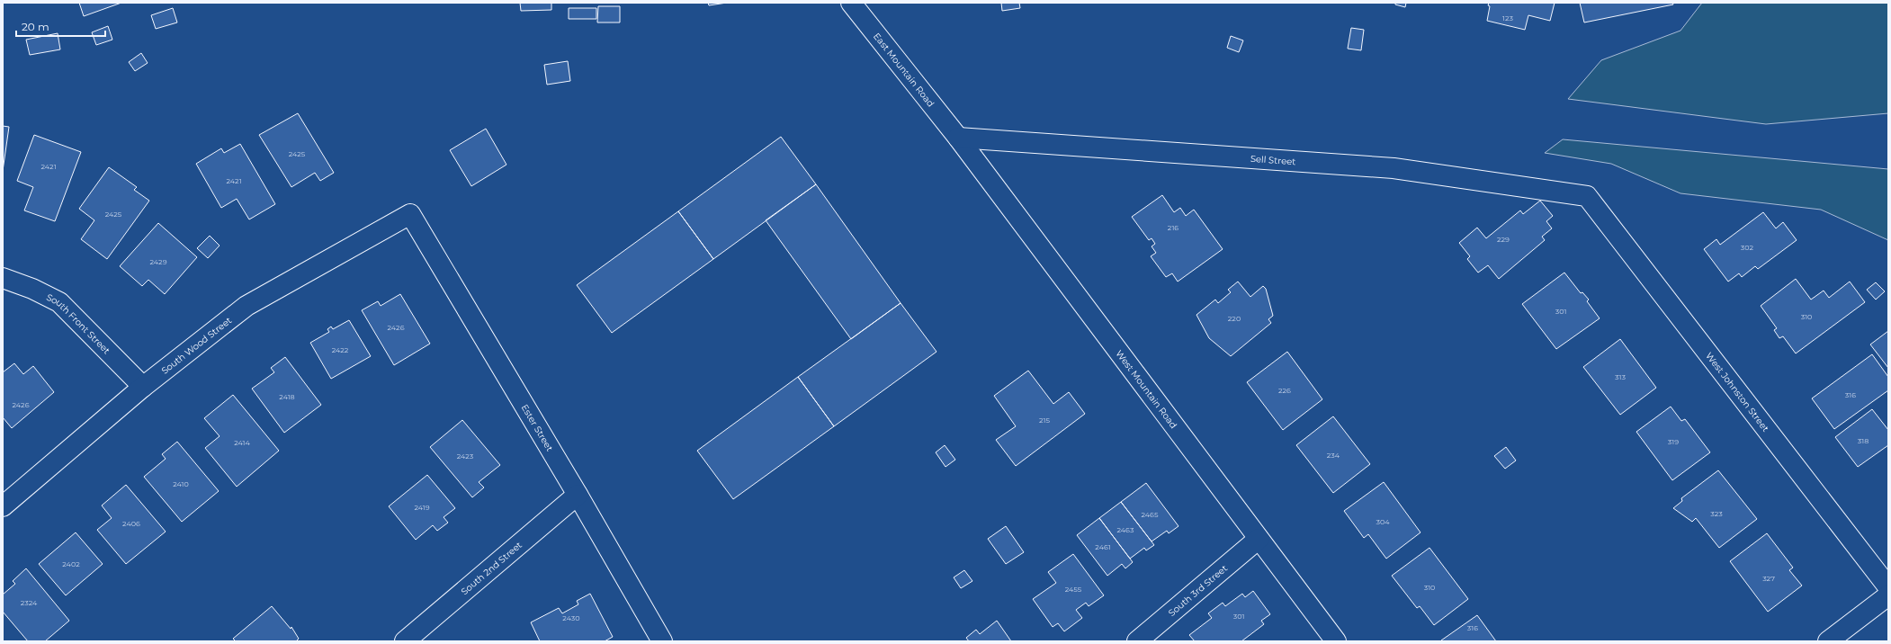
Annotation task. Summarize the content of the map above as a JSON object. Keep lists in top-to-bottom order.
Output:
{
  "streets": {
    "street": [
      "East Mountain Road",
      "Sell Street",
      "South Front Street",
      "South Wood Street",
      "West Mountain Road",
      "West Johnston Street",
      "Ester Street",
      "South 2nd Street",
      "South 3rd Street"
    ]
  },
  "crossings": [
    ["East Mountain Road", "Sell Street"],
    ["East Mountain Road", "West Mountain Road"],
    ["Sell Street", "West Mountain Road"],
    ["Sell Street", "West Johnston Street"],
    ["South Front Street", "South Wood Street"],
    ["South Wood Street", "Ester Street"],
    ["West Mountain Road", "South 3rd Street"],
    ["Ester Street", "South 2nd Street"]
  ],
  "house_numbers": [
    "123",
    "2425",
    "2421",
    "2421",
    "2425",
    "216",
    "229",
    "302",
    "2429",
    "301",
    "310",
    "220",
    "2426",
    "2422",
    "313",
    "226",
    "316",
    "2418",
    "2426",
    "215",
    "318",
    "319",
    "2414",
    "234",
    "2423",
    "2410",
    "2419",
    "323",
    "2465",
    "304",
    "2406",
    "2463",
    "2461",
    "2402",
    "327",
    "310",
    "2455",
    "2324",
    "301",
    "2430",
    "316"
  ],
  "scale_bar": "20 m"
}
